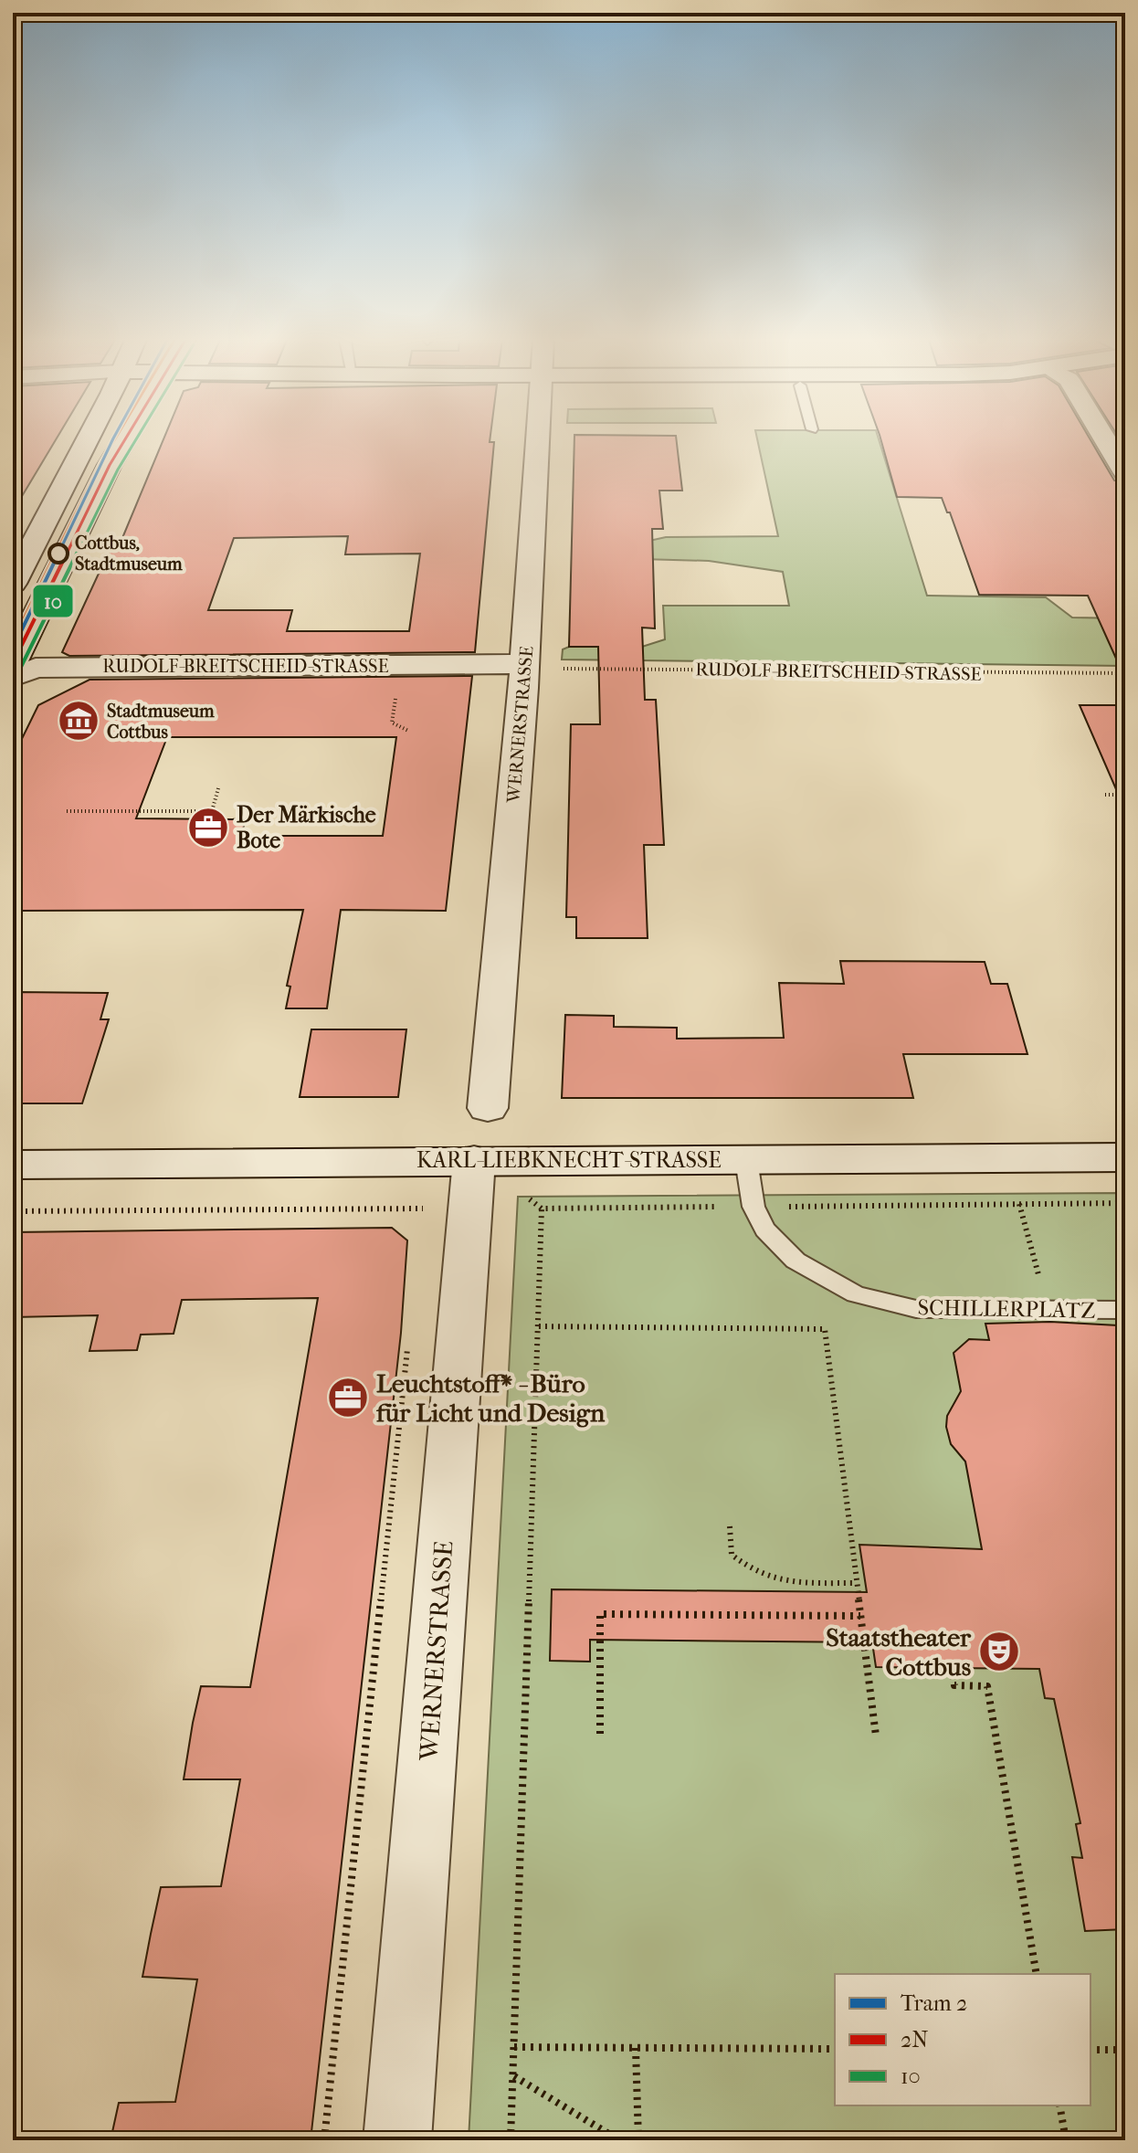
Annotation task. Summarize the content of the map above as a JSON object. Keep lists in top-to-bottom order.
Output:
{
  "streets": {
    "street": ["RUDOLF-BREITSCHEID-STRASSE", "WERNERSTRASSE", "KARL-LIEBKNECHT-STRASSE"],
    "lane": ["SCHILLERPLATZ"]
  },
  "crossings": [
    ["RUDOLF-BREITSCHEID-STRASSE", "WERNERSTRASSE"],
    ["WERNERSTRASSE", "KARL-LIEBKNECHT-STRASSE"],
    ["KARL-LIEBKNECHT-STRASSE", "SCHILLERPLATZ"]
  ],
  "places": {
    "other": ["Cottbus, Stadtmuseum"],
    "museum": ["Stadtmuseum Cottbus"],
    "office": ["Der Märkische Bote", "Leuchtstoff* - Büro für Licht und Design"],
    "theatre": ["Staatstheater Cottbus"]
  },
  "lines": ["tram line 2", "transit line 2N", "transit line 10"],
  "legend": ["Tram 2", "2N", "10"]
}
